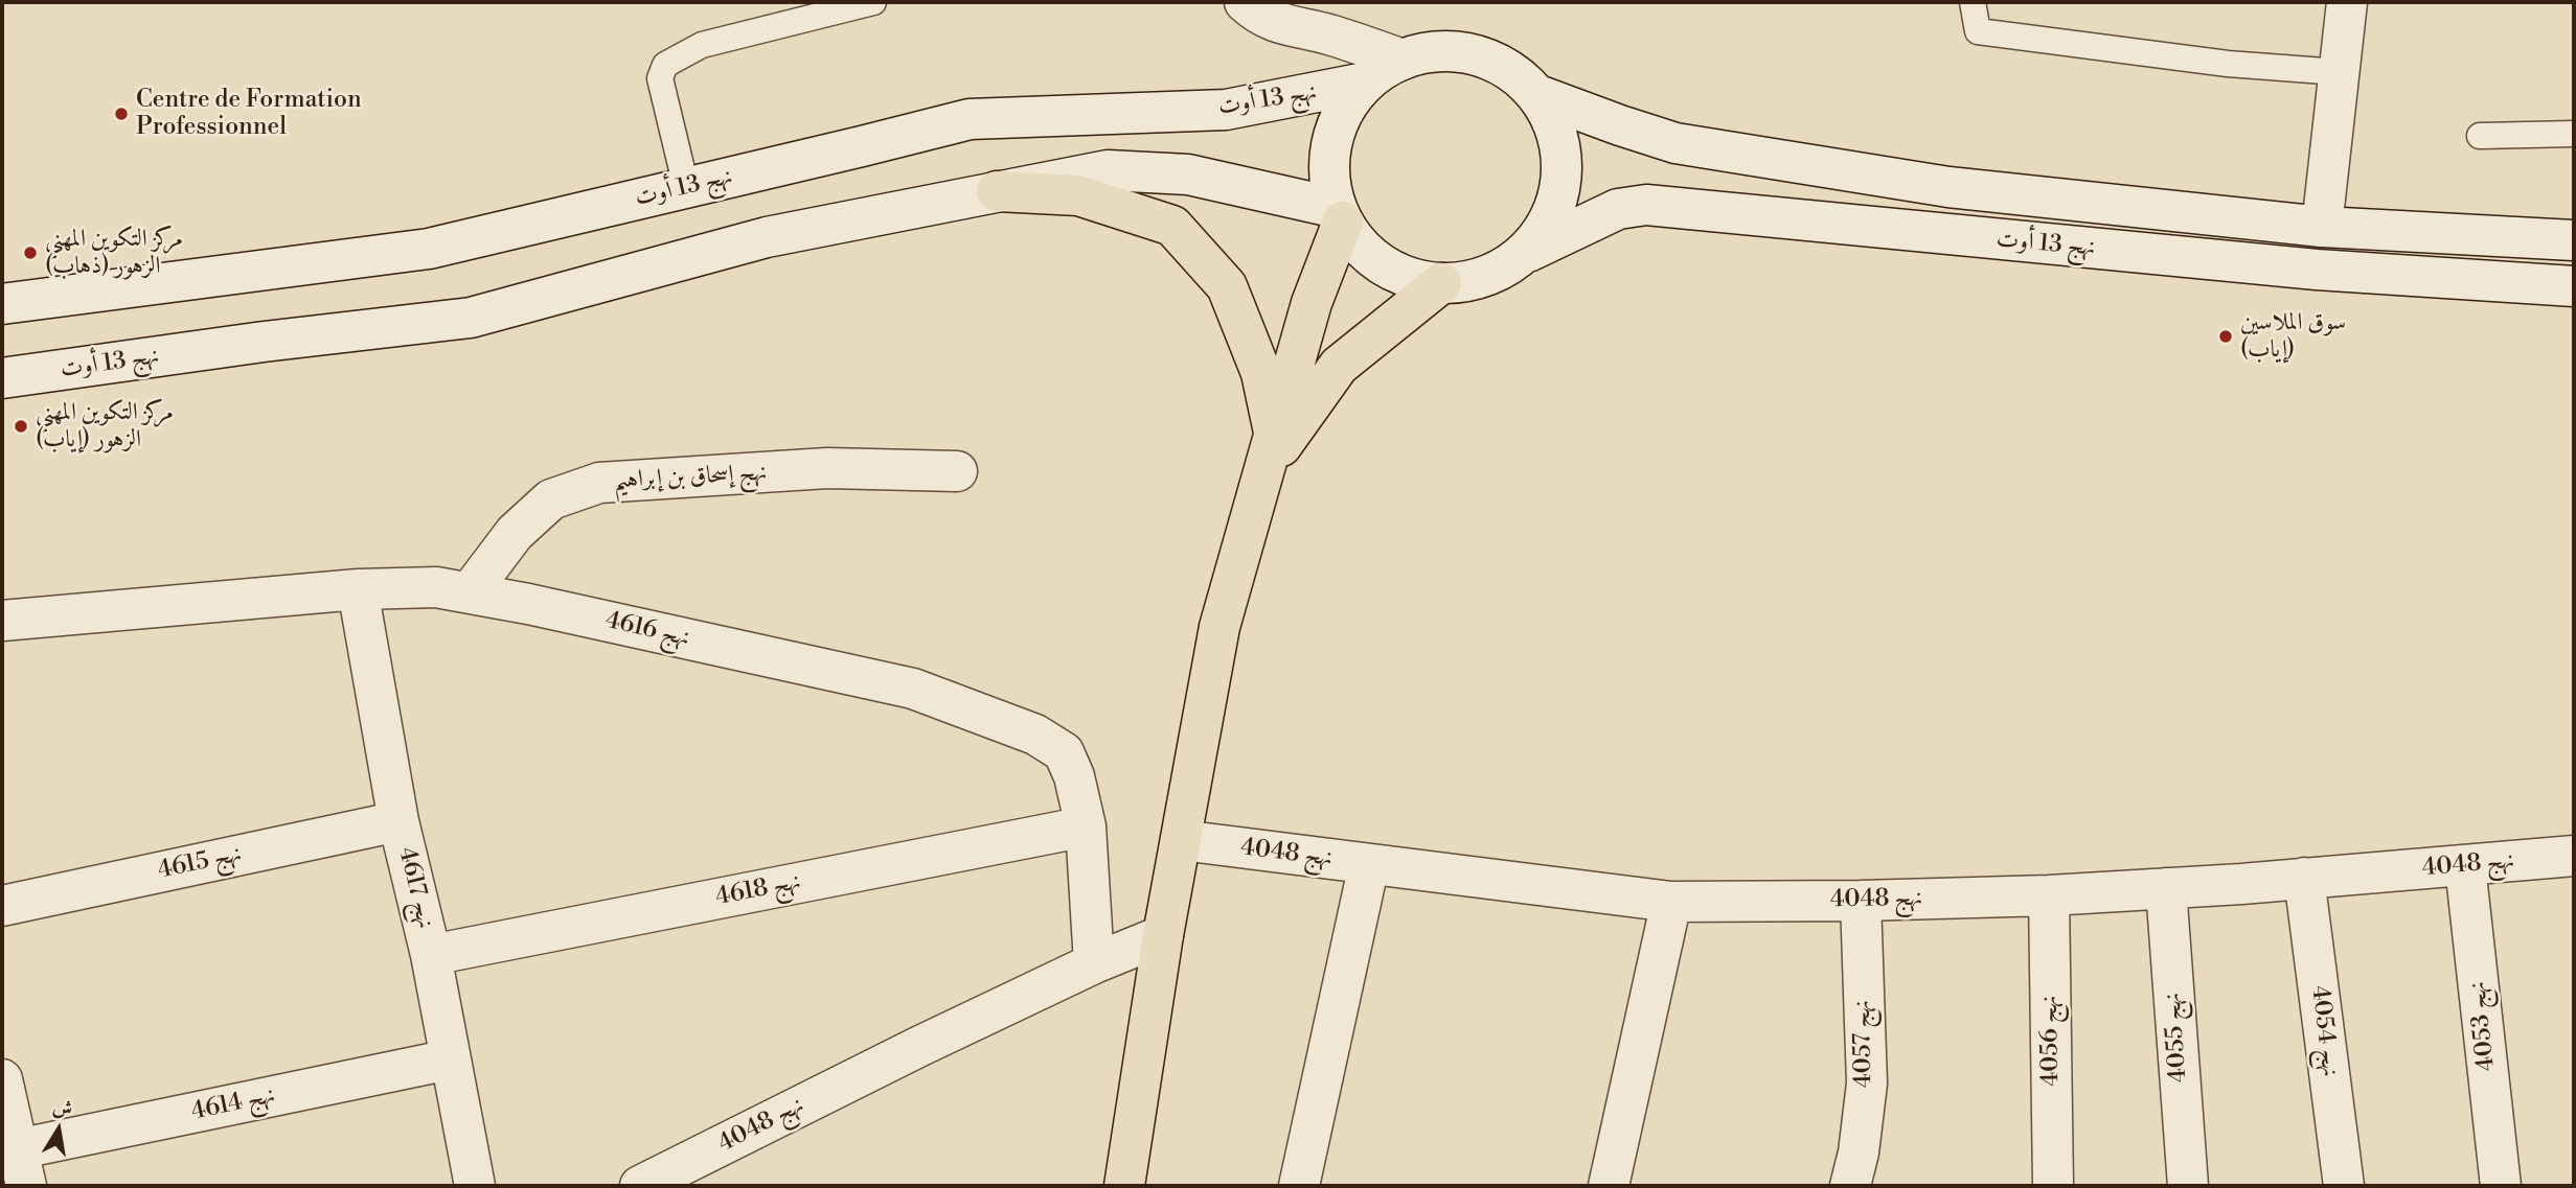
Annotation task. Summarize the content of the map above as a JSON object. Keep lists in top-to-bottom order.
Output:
{
  "streets": {
    "street": [
      "نهج 13 أوت",
      "نهج إسحاق بن إبراهيم",
      "نهج 4616",
      "نهج 4048",
      "نهج 4615",
      "نهج 4617",
      "نهج 4618",
      "نهج 4053",
      "نهج 4054",
      "نهج 4055",
      "نهج 4056",
      "نهج 4057",
      "نهج 4614"
    ]
  },
  "crossings": [
    ["نهج إسحاق بن إبراهيم", "نهج 4616"],
    ["نهج 4616", "نهج 4048"],
    ["نهج 4616", "نهج 4617"],
    ["نهج 4616", "نهج 4618"],
    ["نهج 4048", "نهج 4053"],
    ["نهج 4048", "نهج 4054"],
    ["نهج 4048", "نهج 4055"],
    ["نهج 4048", "نهج 4056"],
    ["نهج 4048", "نهج 4057"],
    ["نهج 4615", "نهج 4617"],
    ["نهج 4617", "نهج 4618"],
    ["نهج 4617", "نهج 4614"]
  ],
  "places": [
    "Centre de Formation Professionnel",
    "مركز التكوين المهني الزهور (ذهاب)",
    "سوق الملاسين (إياب)",
    "مركز التكوين المهني الزهور (إياب)"
  ],
  "north": "top"
}
